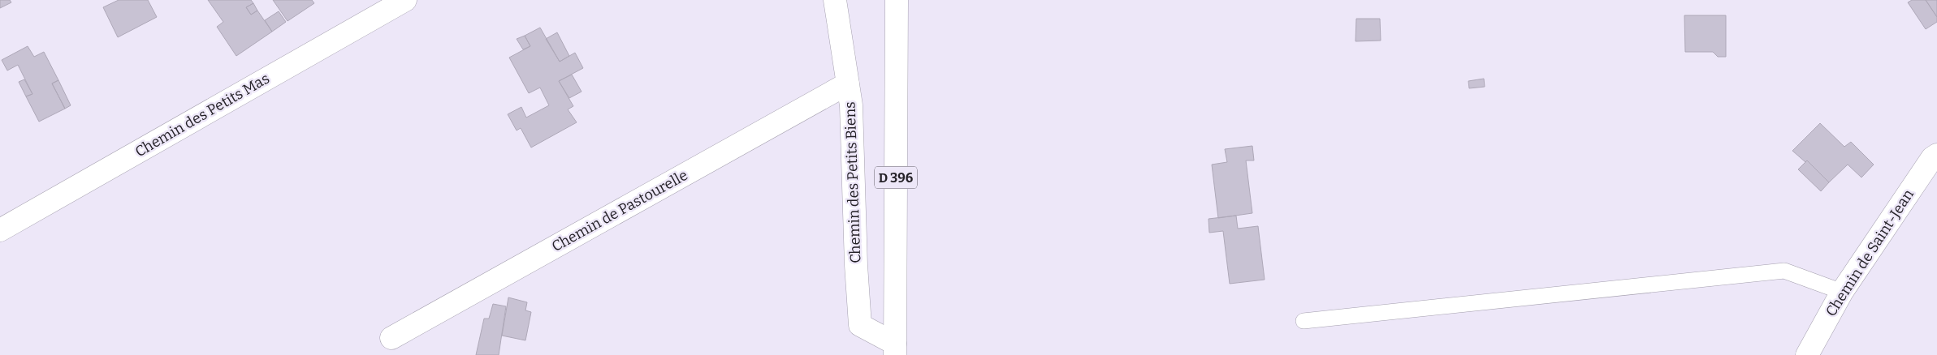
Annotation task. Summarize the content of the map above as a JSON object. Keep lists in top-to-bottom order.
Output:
{
  "streets": {
    "street": [
      "Chemin des Petits Mas",
      "D 396",
      "Chemin des Petits Biens",
      "Chemin de Pastourelle",
      "Chemin de Saint-Jean"
    ]
  },
  "crossings": [
    ["D 396", "Chemin des Petits Biens"],
    ["Chemin des Petits Biens", "Chemin de Pastourelle"]
  ]
}
